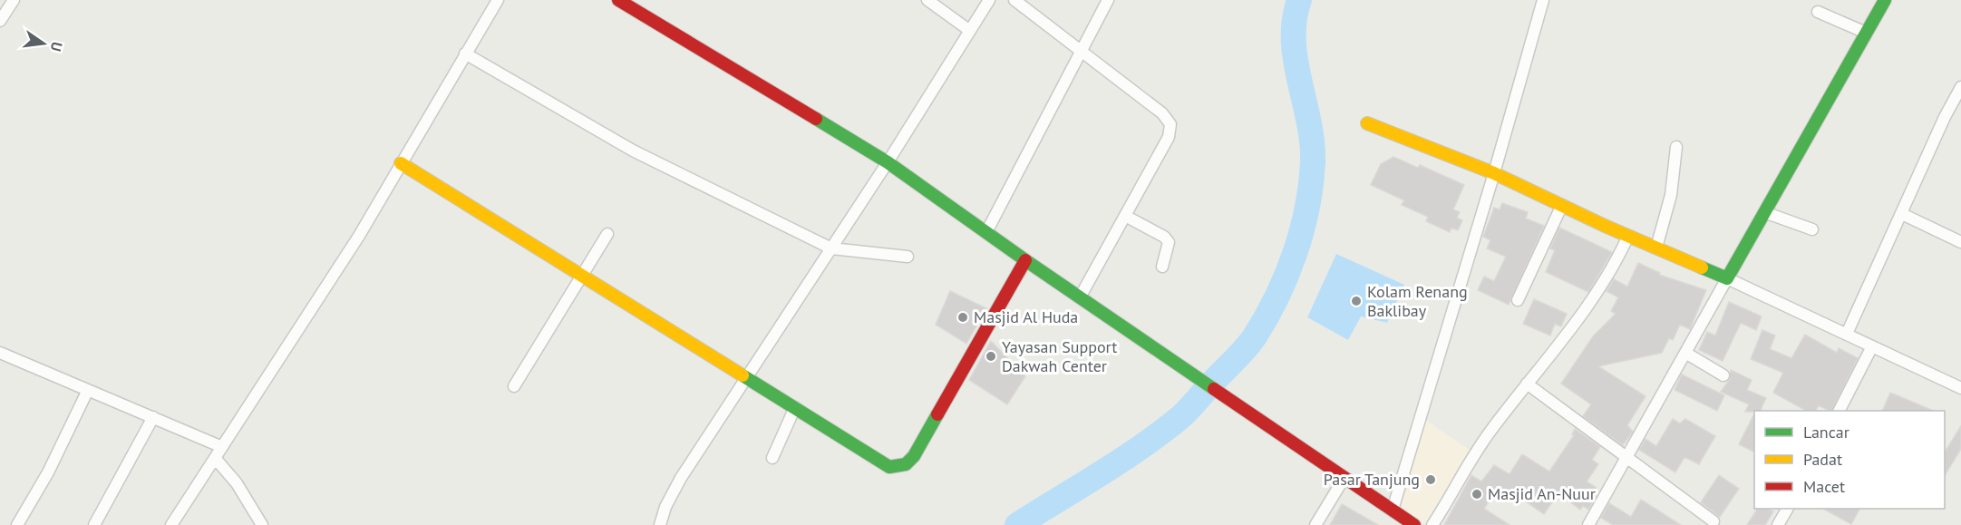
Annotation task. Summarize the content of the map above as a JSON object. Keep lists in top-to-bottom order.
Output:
{
  "places": [
    "Kolam Renang Baklibay",
    "Masjid Al Huda",
    "Yayasan Support Dakwah Center",
    "Pasar Tanjung",
    "Masjid An-Nuur"
  ],
  "legend": ["Lancar", "Padat", "Macet"],
  "north": "right"
}
